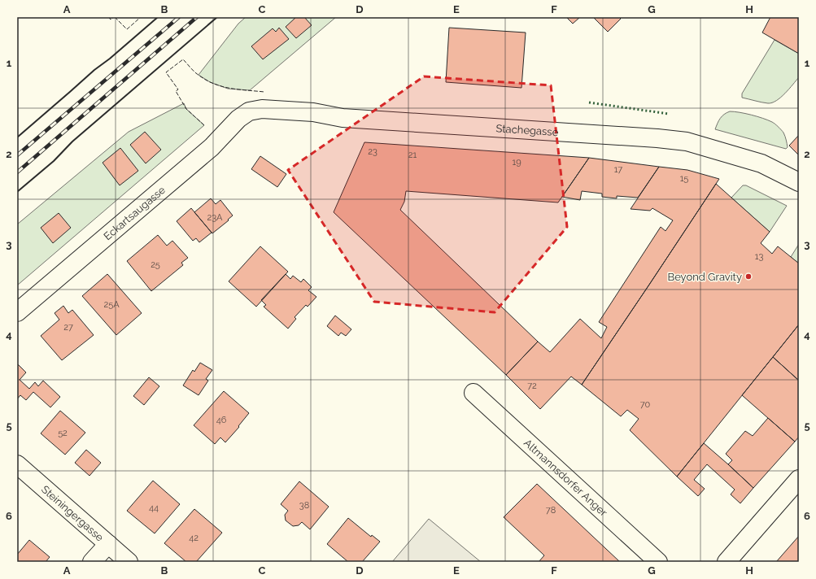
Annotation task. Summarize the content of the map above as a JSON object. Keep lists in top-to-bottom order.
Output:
{
  "streets": {
    "street": [
      "Stachegasse",
      "Eckartsaugasse",
      "Altmannsdorfer Anger",
      "Steiningergasse"
    ]
  },
  "crossings": [
    ["Stachegasse", "Eckartsaugasse"]
  ],
  "places": ["Beyond Gravity"],
  "house_numbers": [
    "23",
    "21",
    "19",
    "17",
    "15",
    "23A",
    "13",
    "25",
    "25A",
    "27",
    "72",
    "70",
    "46",
    "52",
    "38",
    "44",
    "78",
    "42"
  ],
  "grid": {
    "columns": [
      "A",
      "B",
      "C",
      "D",
      "E",
      "F",
      "G",
      "H"
    ],
    "rows": [
      "1",
      "2",
      "3",
      "4",
      "5",
      "6"
    ]
  }
}
